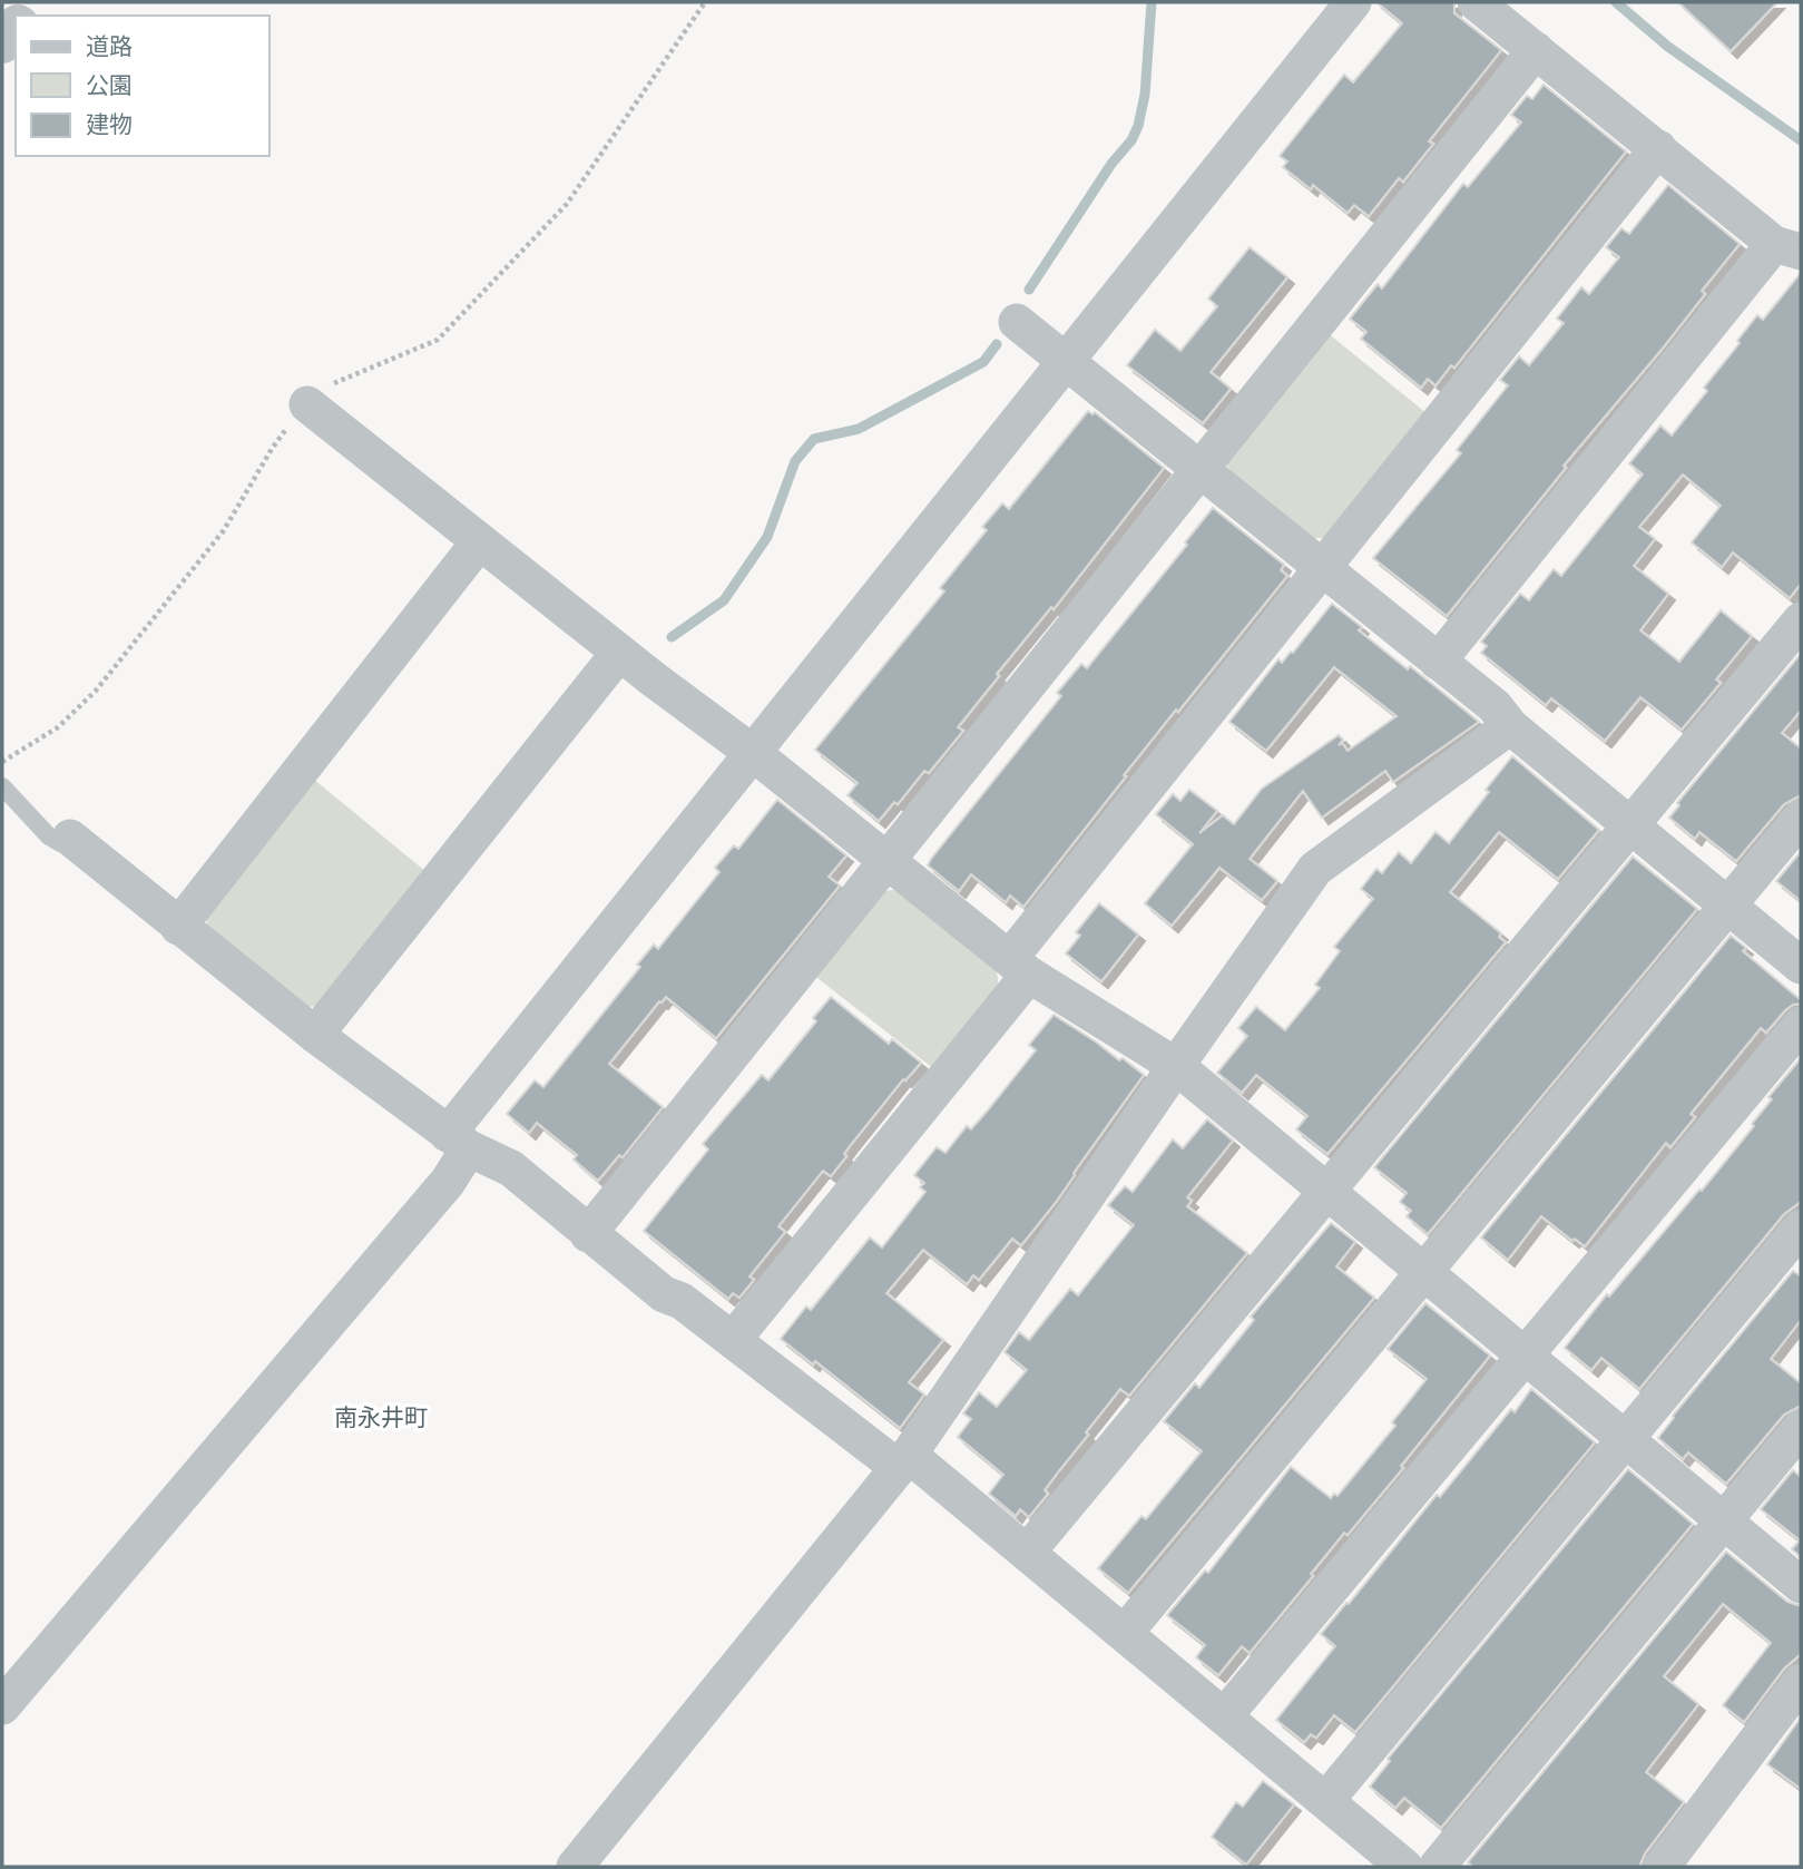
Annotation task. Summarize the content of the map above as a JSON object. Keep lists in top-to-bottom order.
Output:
{
  "districts": ["南永井町"],
  "legend": ["道路", "公園", "建物"]
}
